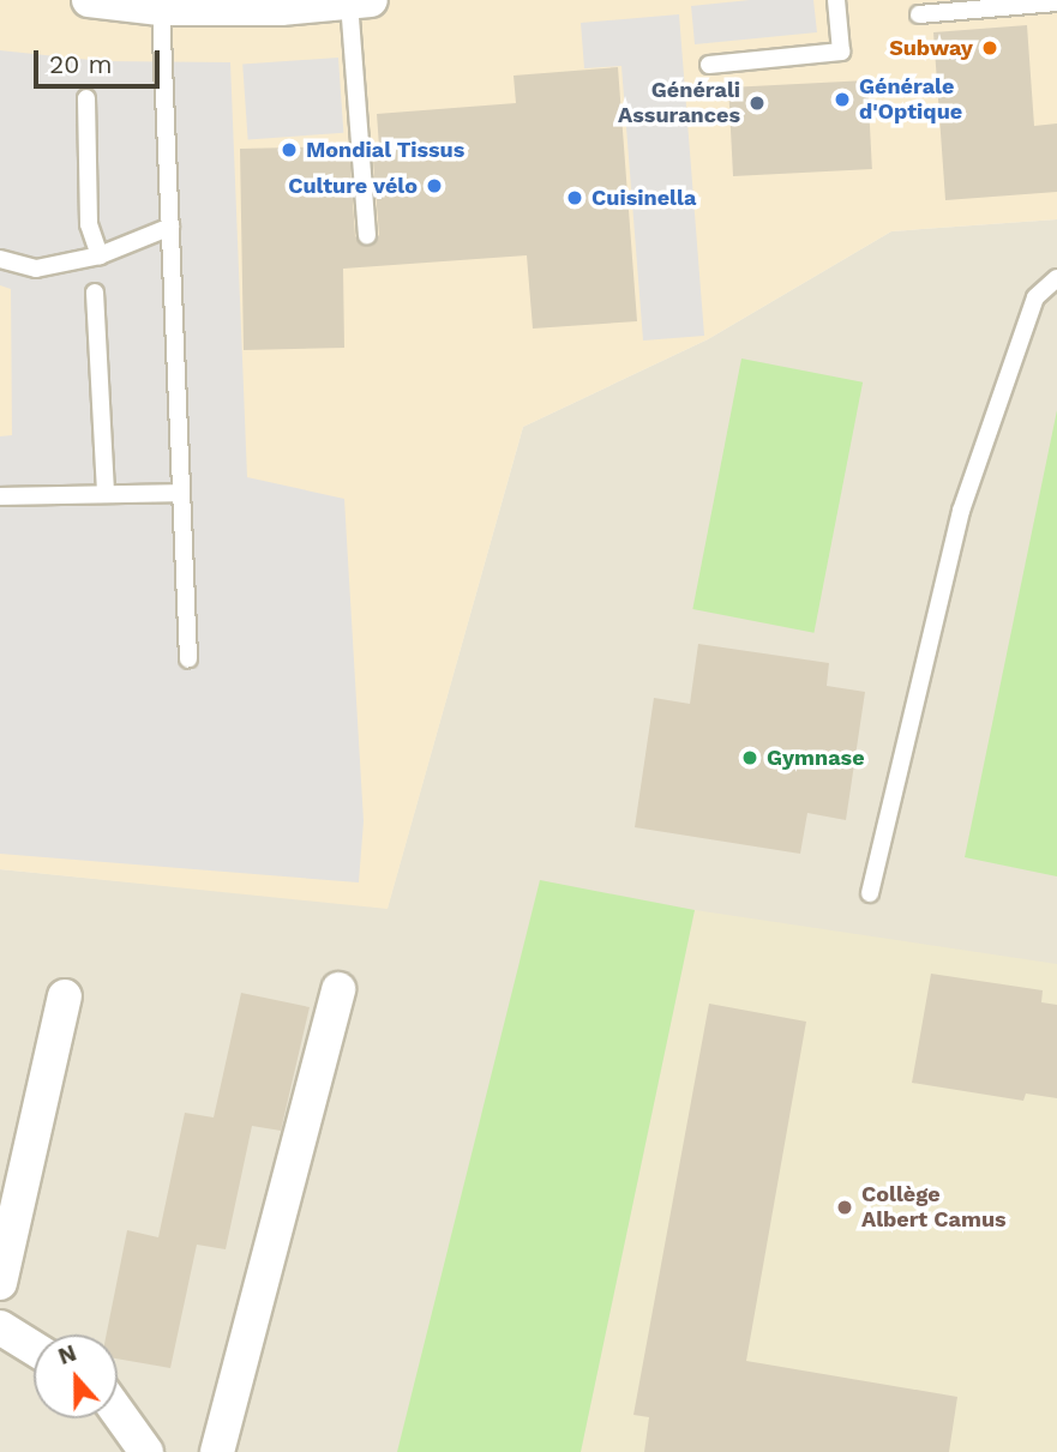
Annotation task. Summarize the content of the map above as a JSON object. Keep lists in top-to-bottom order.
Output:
{
  "places": [
    "Subway",
    "Générale d'Optique",
    "Générali Assurances",
    "Mondial Tissus",
    "Culture vélo",
    "Cuisinella",
    "Gymnase",
    "Collège Albert Camus"
  ],
  "scale_bar": "20 m",
  "north": "top"
}
